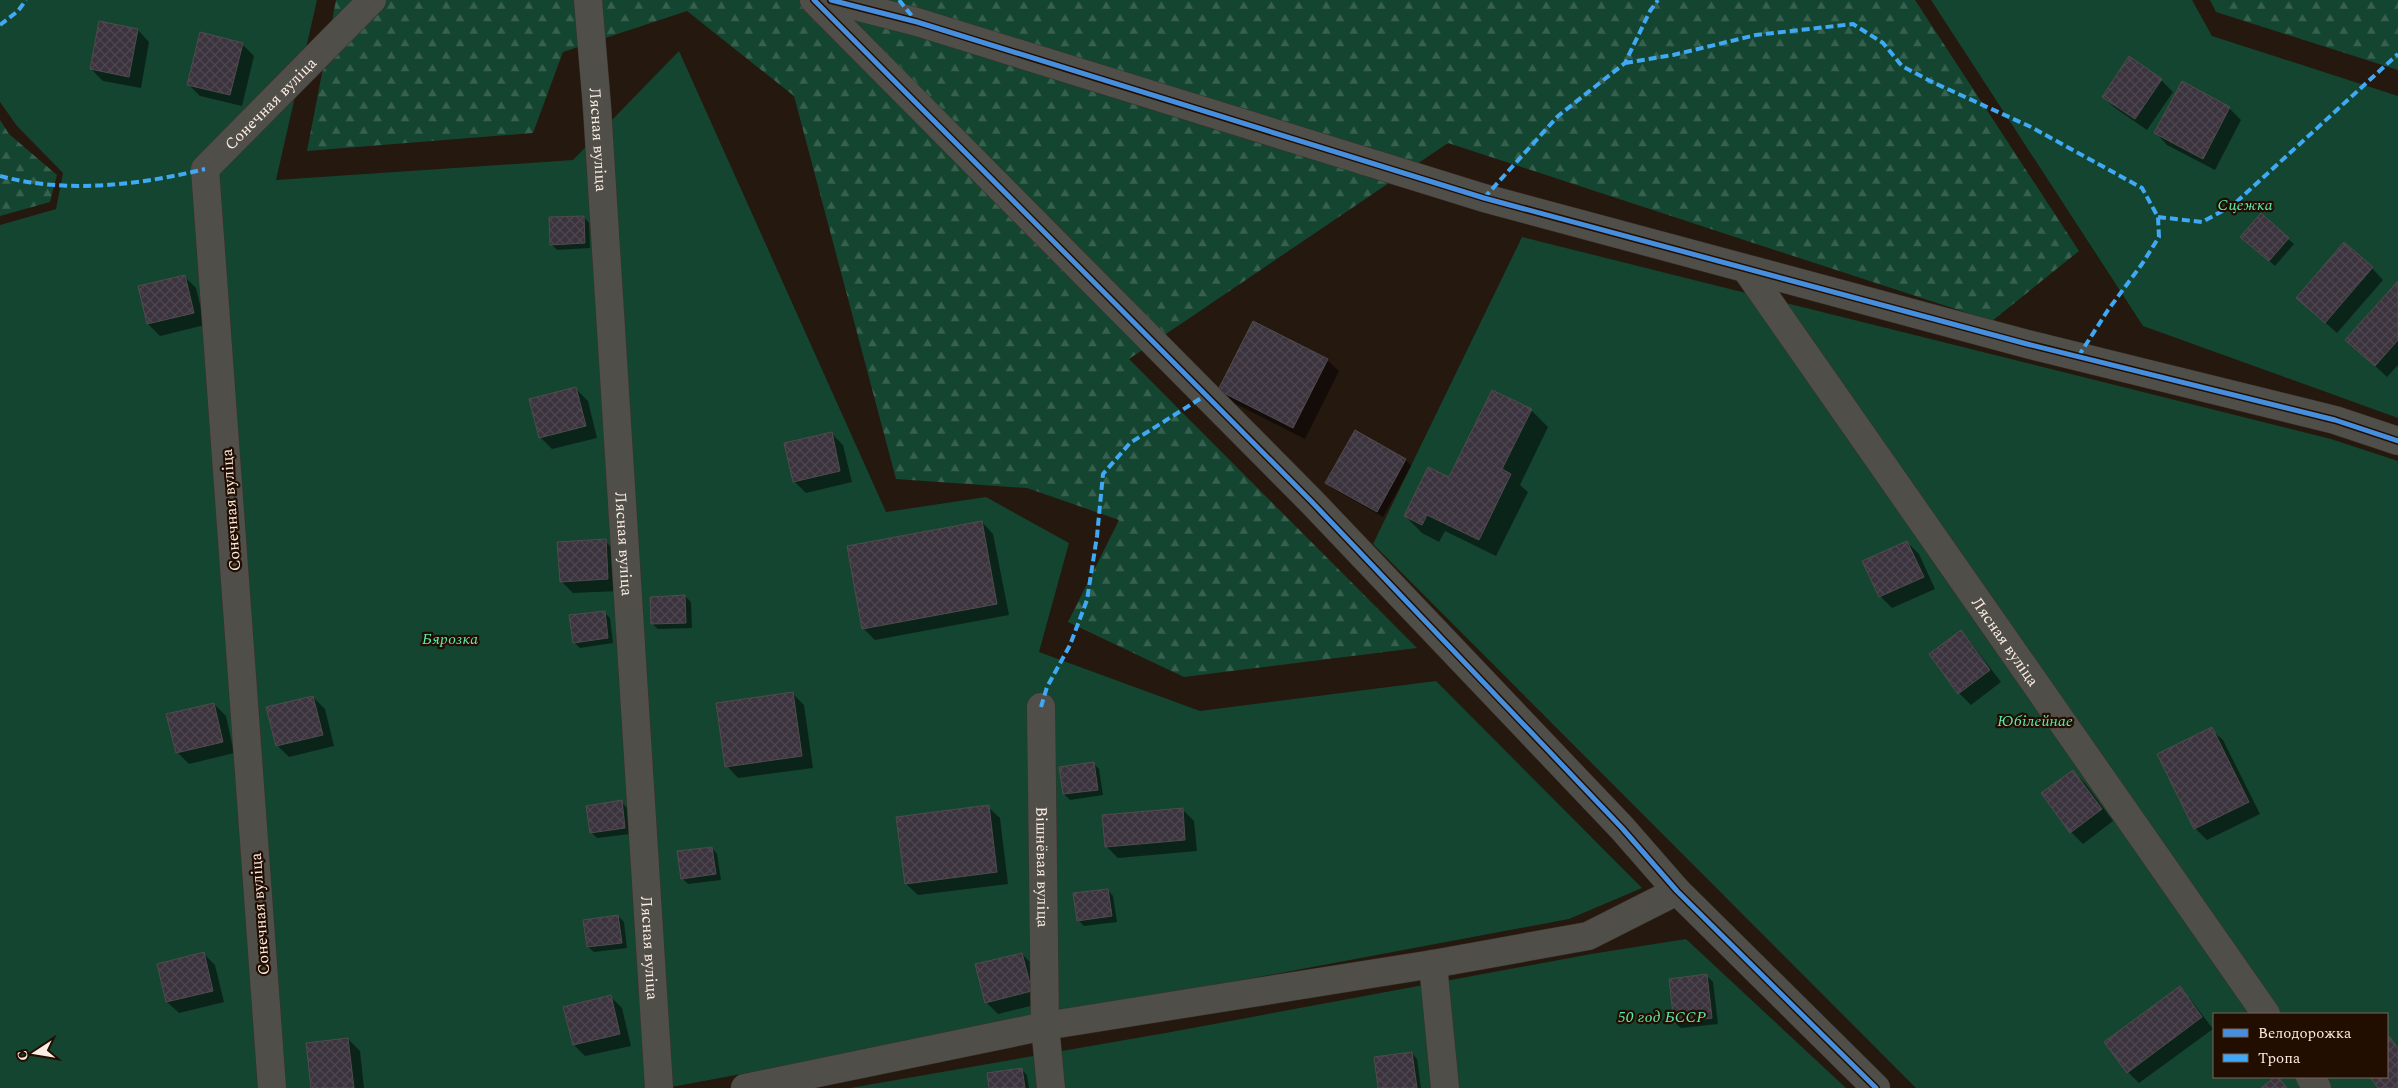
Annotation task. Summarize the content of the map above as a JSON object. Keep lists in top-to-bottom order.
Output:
{
  "streets": {
    "street": ["Сонечная вуліца", "Лясная вуліца", "Вішнёвая вуліца"]
  },
  "parks": [
    "Сцежка",
    "Бярозка",
    "Юбілейнае",
    "50 год БССР"
  ],
  "legend": ["Велодорожка", "Тропа"],
  "north": "left"
}
